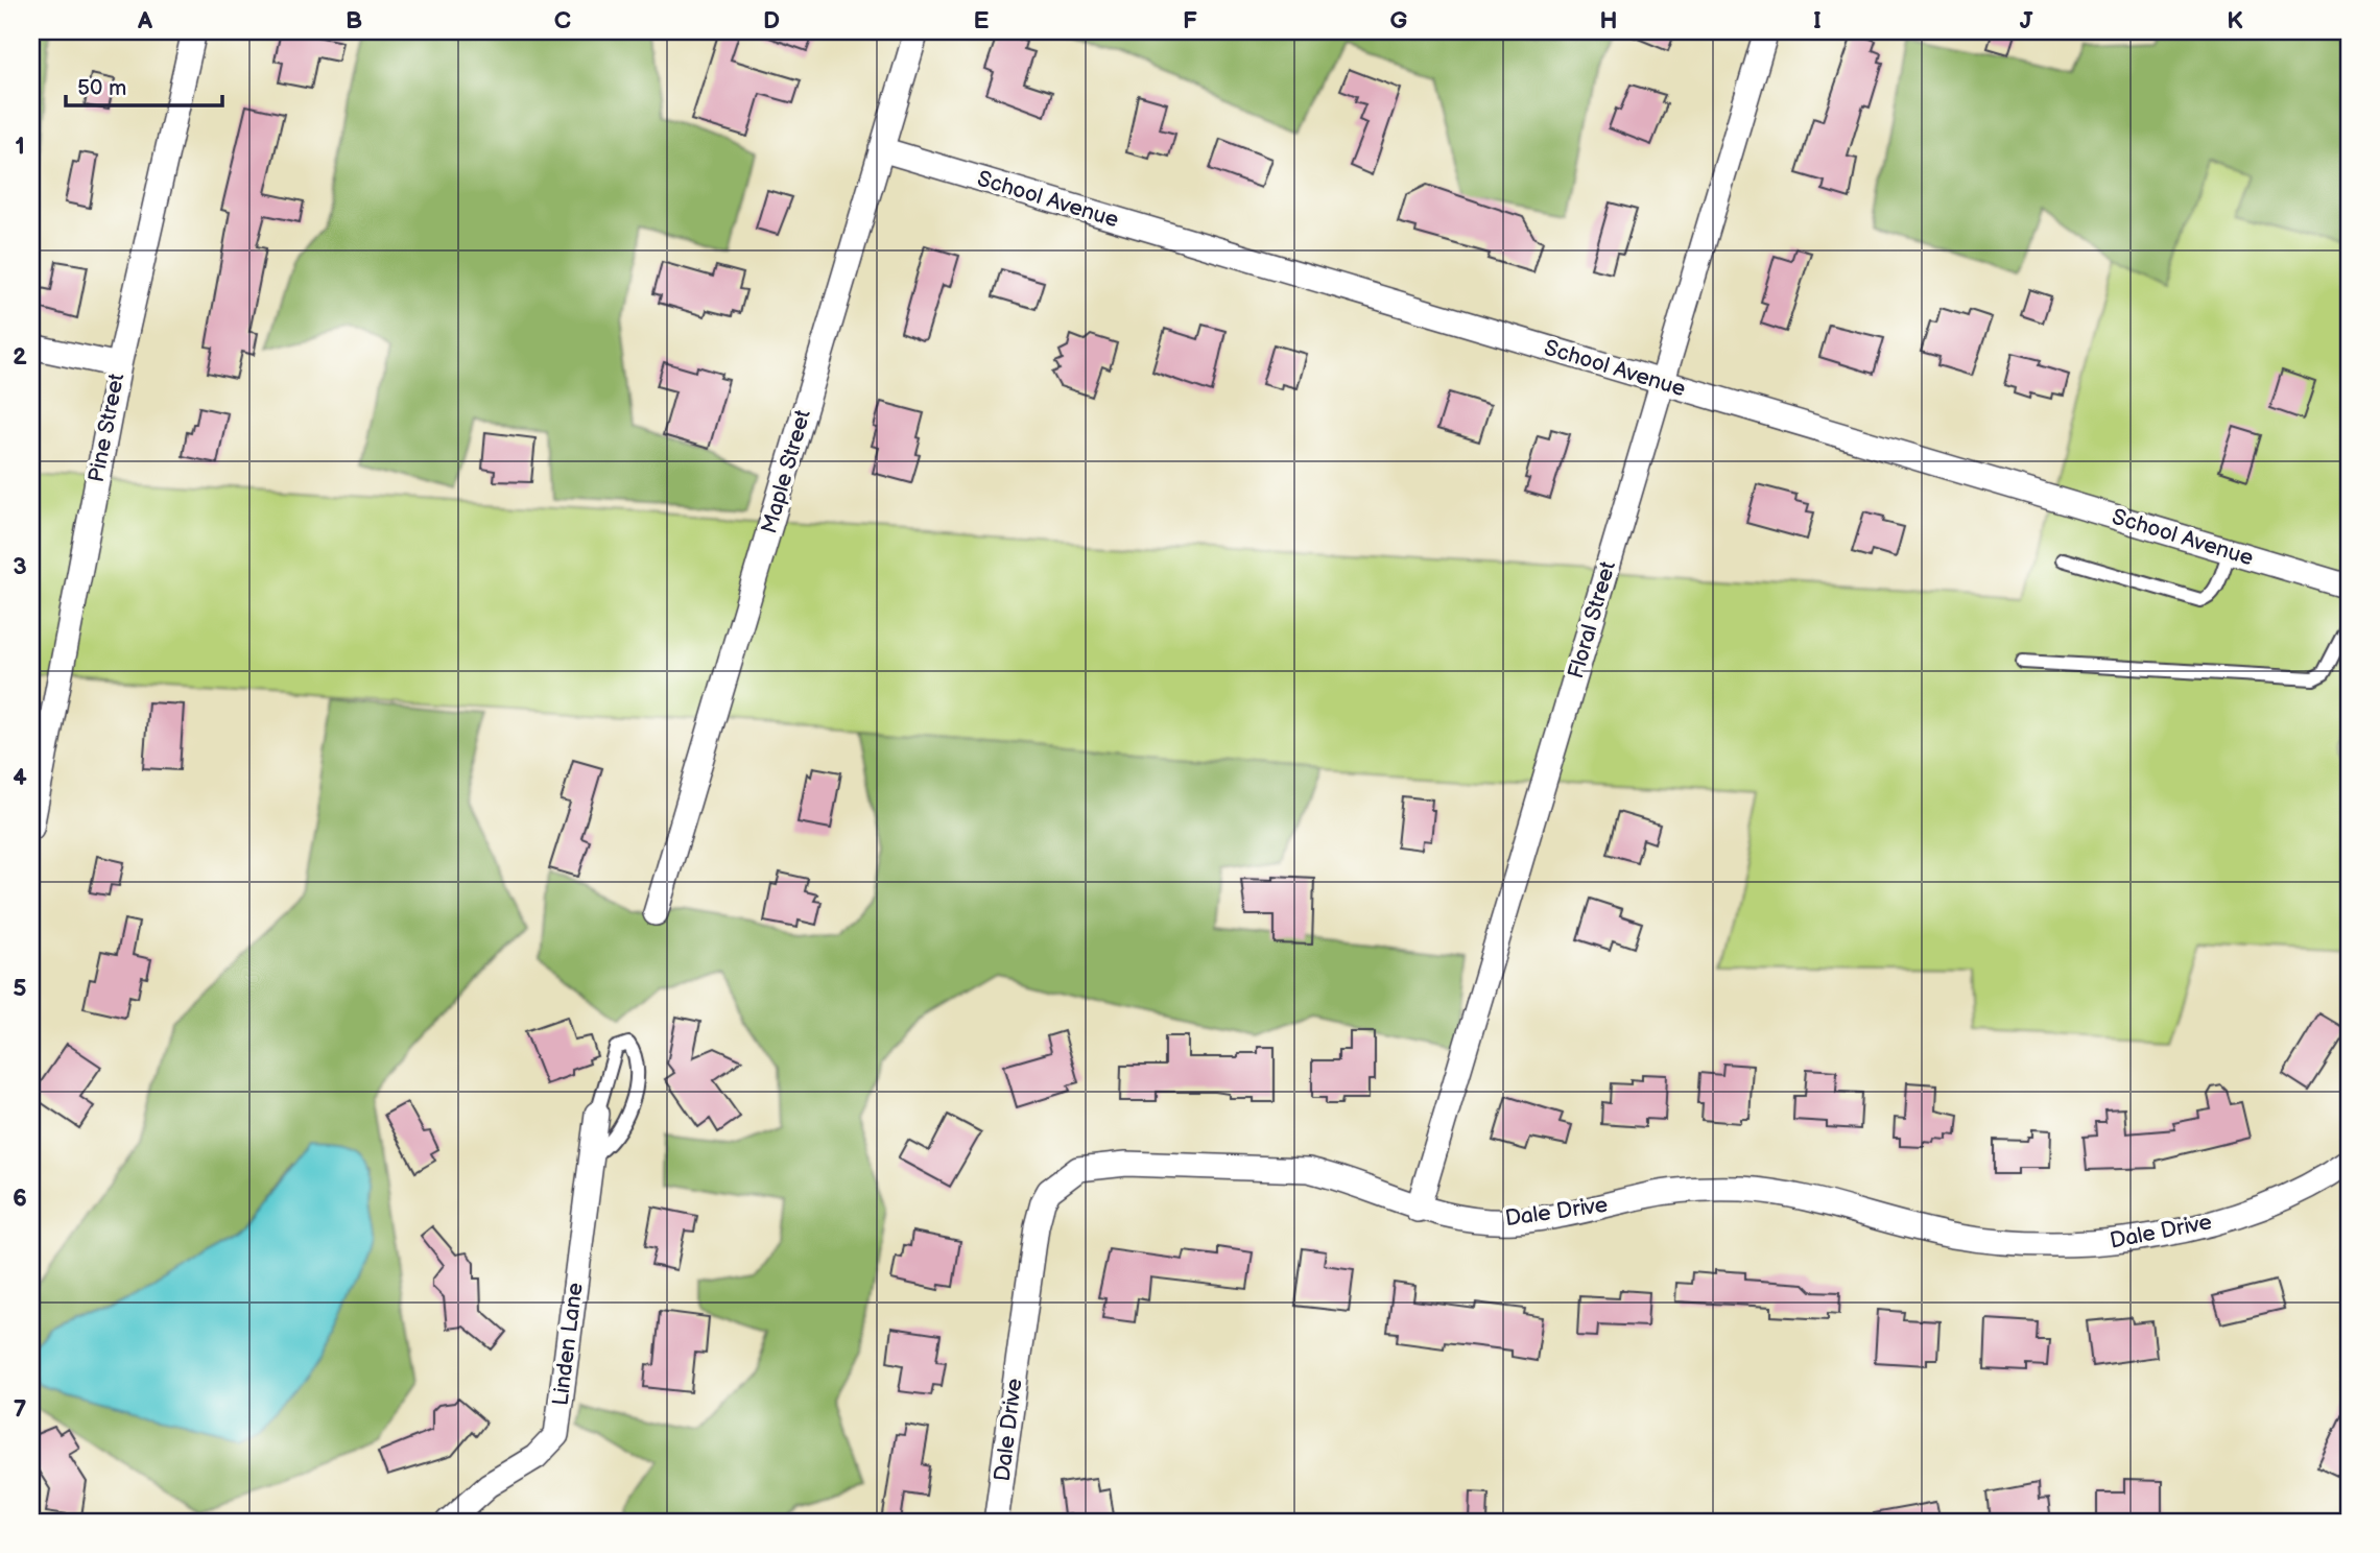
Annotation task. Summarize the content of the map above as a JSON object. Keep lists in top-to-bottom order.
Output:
{
  "streets": {
    "street": [
      "School Avenue",
      "Pine Street",
      "Maple Street",
      "Floral Street",
      "Dale Drive",
      "Linden Lane"
    ]
  },
  "crossings": [
    ["School Avenue", "Maple Street"],
    ["School Avenue", "Floral Street"],
    ["Floral Street", "Dale Drive"]
  ],
  "scale_bar": "50 m",
  "grid": {
    "columns": [
      "A",
      "B",
      "C",
      "D",
      "E",
      "F",
      "G",
      "H",
      "I",
      "J",
      "K"
    ],
    "rows": [
      "1",
      "2",
      "3",
      "4",
      "5",
      "6",
      "7"
    ]
  }
}
